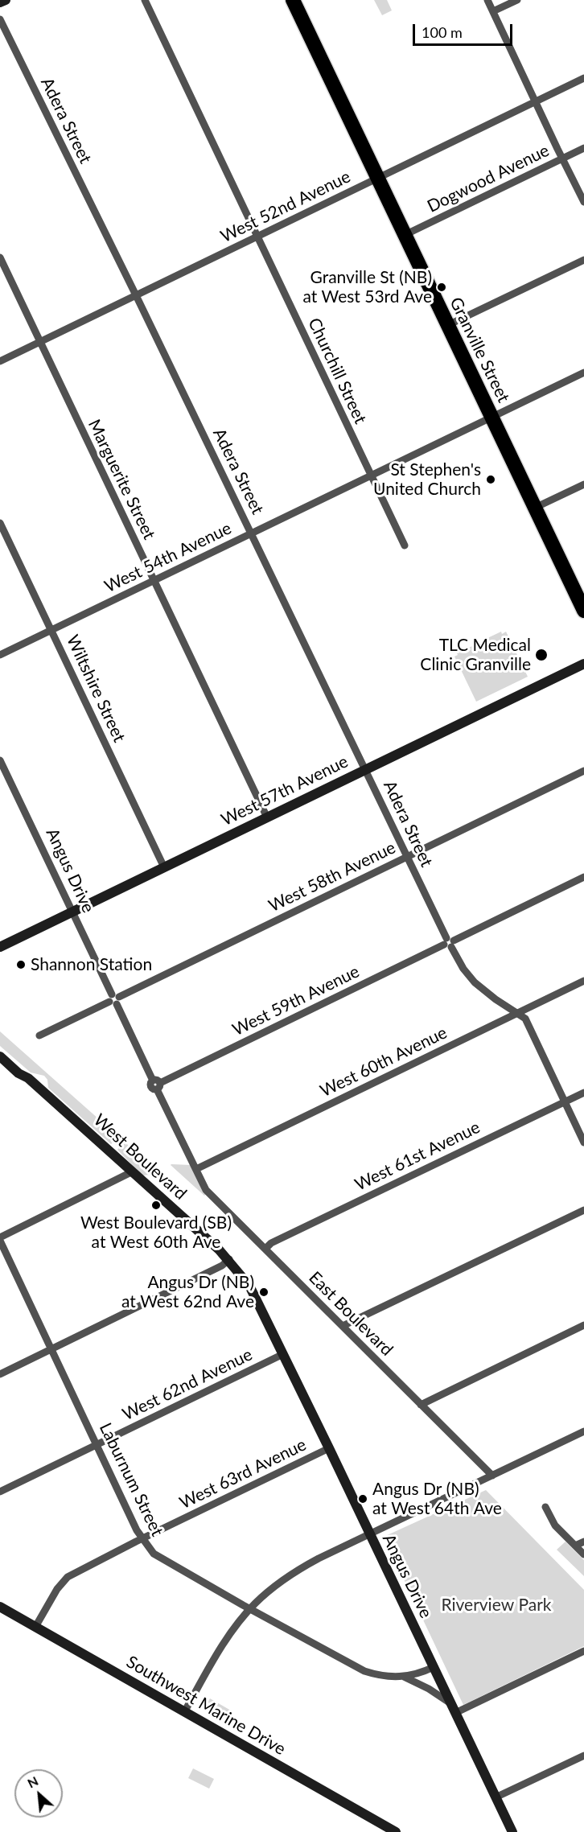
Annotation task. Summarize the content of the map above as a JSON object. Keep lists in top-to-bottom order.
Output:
{
  "streets": {
    "highway": ["Granville Street"],
    "street": [
      "Adera Street",
      "Dogwood Avenue",
      "West 52nd Avenue",
      "Churchill Street",
      "Marguerite Street",
      "West 54th Avenue",
      "Wiltshire Street",
      "West 57th Avenue",
      "Angus Drive",
      "West 58th Avenue",
      "West 59th Avenue",
      "West 60th Avenue",
      "West 61st Avenue",
      "West Boulevard",
      "East Boulevard",
      "West 62nd Avenue",
      "West 63rd Avenue",
      "Laburnum Street",
      "Southwest Marine Drive"
    ]
  },
  "crossings": [
    ["Adera Street", "West 52nd Avenue"],
    ["Adera Street", "West 54th Avenue"],
    ["Adera Street", "West 57th Avenue"],
    ["Adera Street", "West 58th Avenue"],
    ["Adera Street", "West 59th Avenue"],
    ["Adera Street", "West 60th Avenue"],
    ["Adera Street", "West 61st Avenue"],
    ["Dogwood Avenue", "Granville Street"],
    ["West 52nd Avenue", "Granville Street"],
    ["West 52nd Avenue", "Churchill Street"],
    ["West 52nd Avenue", "Marguerite Street"],
    ["Granville Street", "West 54th Avenue"],
    ["Churchill Street", "West 54th Avenue"],
    ["Marguerite Street", "West 54th Avenue"],
    ["Marguerite Street", "West 57th Avenue"],
    ["West 54th Avenue", "Wiltshire Street"],
    ["Wiltshire Street", "West 57th Avenue"],
    ["West 57th Avenue", "Angus Drive"],
    ["Angus Drive", "West 58th Avenue"],
    ["Angus Drive", "West 59th Avenue"],
    ["Angus Drive", "West 60th Avenue"],
    ["Angus Drive", "West Boulevard"],
    ["Angus Drive", "East Boulevard"],
    ["Angus Drive", "West 62nd Avenue"],
    ["Angus Drive", "West 63rd Avenue"],
    ["Angus Drive", "Laburnum Street"],
    ["West 60th Avenue", "East Boulevard"],
    ["West 61st Avenue", "East Boulevard"],
    ["West 62nd Avenue", "Laburnum Street"],
    ["West 63rd Avenue", "Laburnum Street"],
    ["West 63rd Avenue", "Southwest Marine Drive"]
  ],
  "parks": ["Riverview Park"],
  "places": [
    "Granville St (NB) at West 53rd Ave",
    "St Stephen's United Church",
    "TLC Medical Clinic Granville",
    "Shannon Station",
    "West Boulevard (SB) at West 60th Ave",
    "Angus Dr (NB) at West 62nd Ave",
    "Angus Dr (NB) at West 64th Ave"
  ],
  "scale_bar": "100 m",
  "north": "top left"
}
